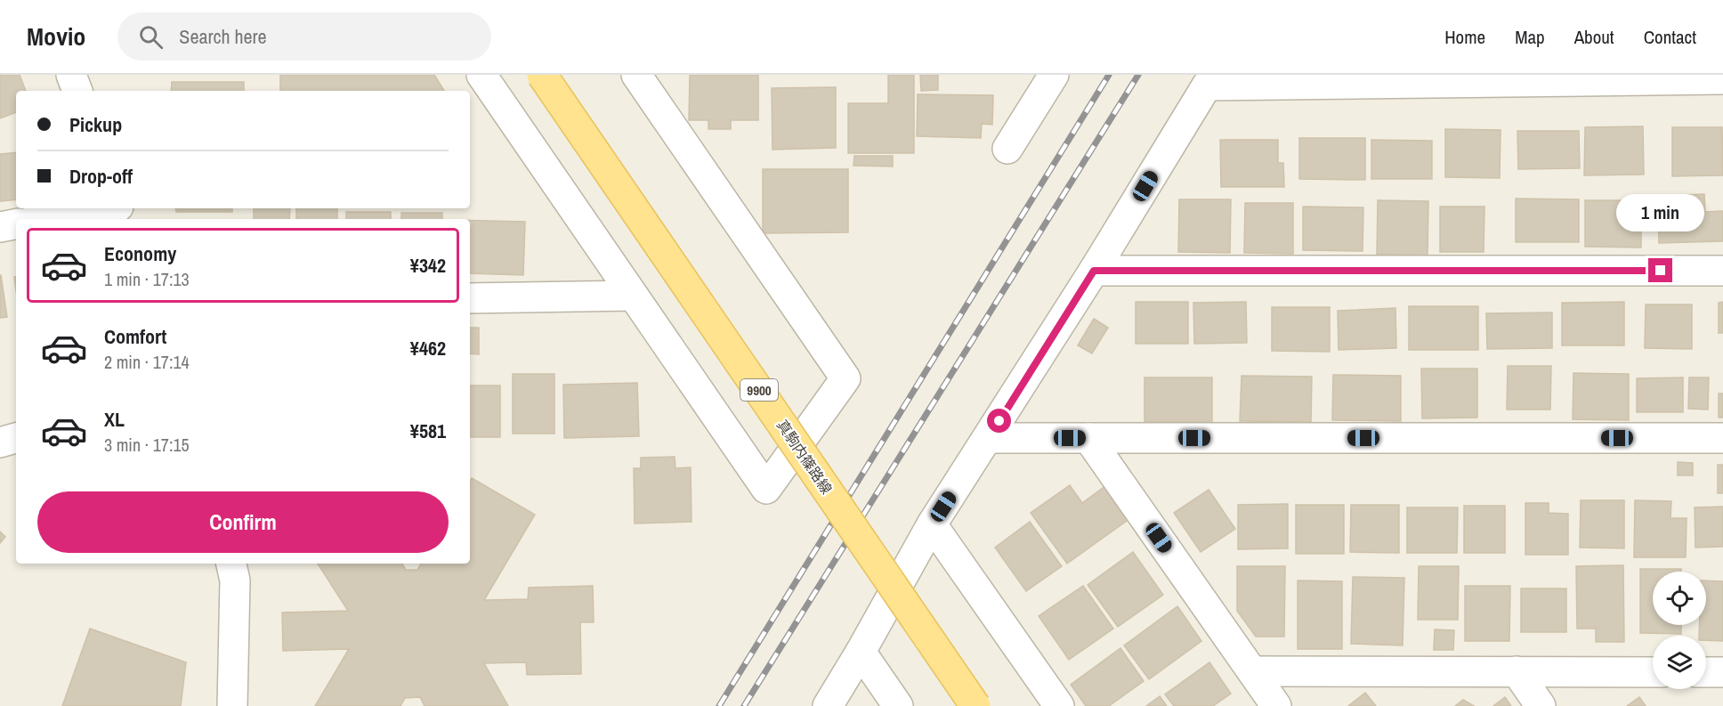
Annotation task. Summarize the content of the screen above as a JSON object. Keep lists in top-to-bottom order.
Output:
{
  "streets": {
    "main road": ["9900", "真駒内篠路線"]
  },
  "page": {
    "header": "Movio",
    "search": "Search here",
    "nav": [
      "Home",
      "Map",
      "About",
      "Contact"
    ],
    "banner": ["Pickup", "Drop-off"],
    "bubble": "1 min",
    "list": [
      {
        "name": "Economy",
        "note": "1 min · 17:13",
        "value": "¥342"
      },
      {
        "name": "Comfort",
        "note": "2 min · 17:14",
        "value": "¥462"
      },
      {
        "name": "XL",
        "note": "3 min · 17:15",
        "value": "¥581"
      }
    ],
    "buttons": "Confirm"
  }
}
